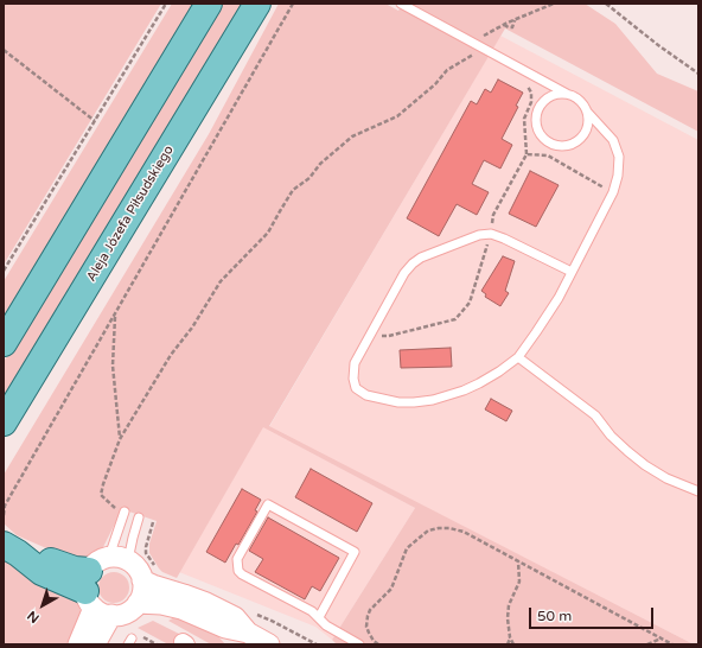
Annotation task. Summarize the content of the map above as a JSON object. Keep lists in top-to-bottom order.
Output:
{
  "streets": {
    "main road": ["Aleja Józefa Piłsudskiego"]
  },
  "scale_bar": "50 m",
  "north": "bottom left"
}
